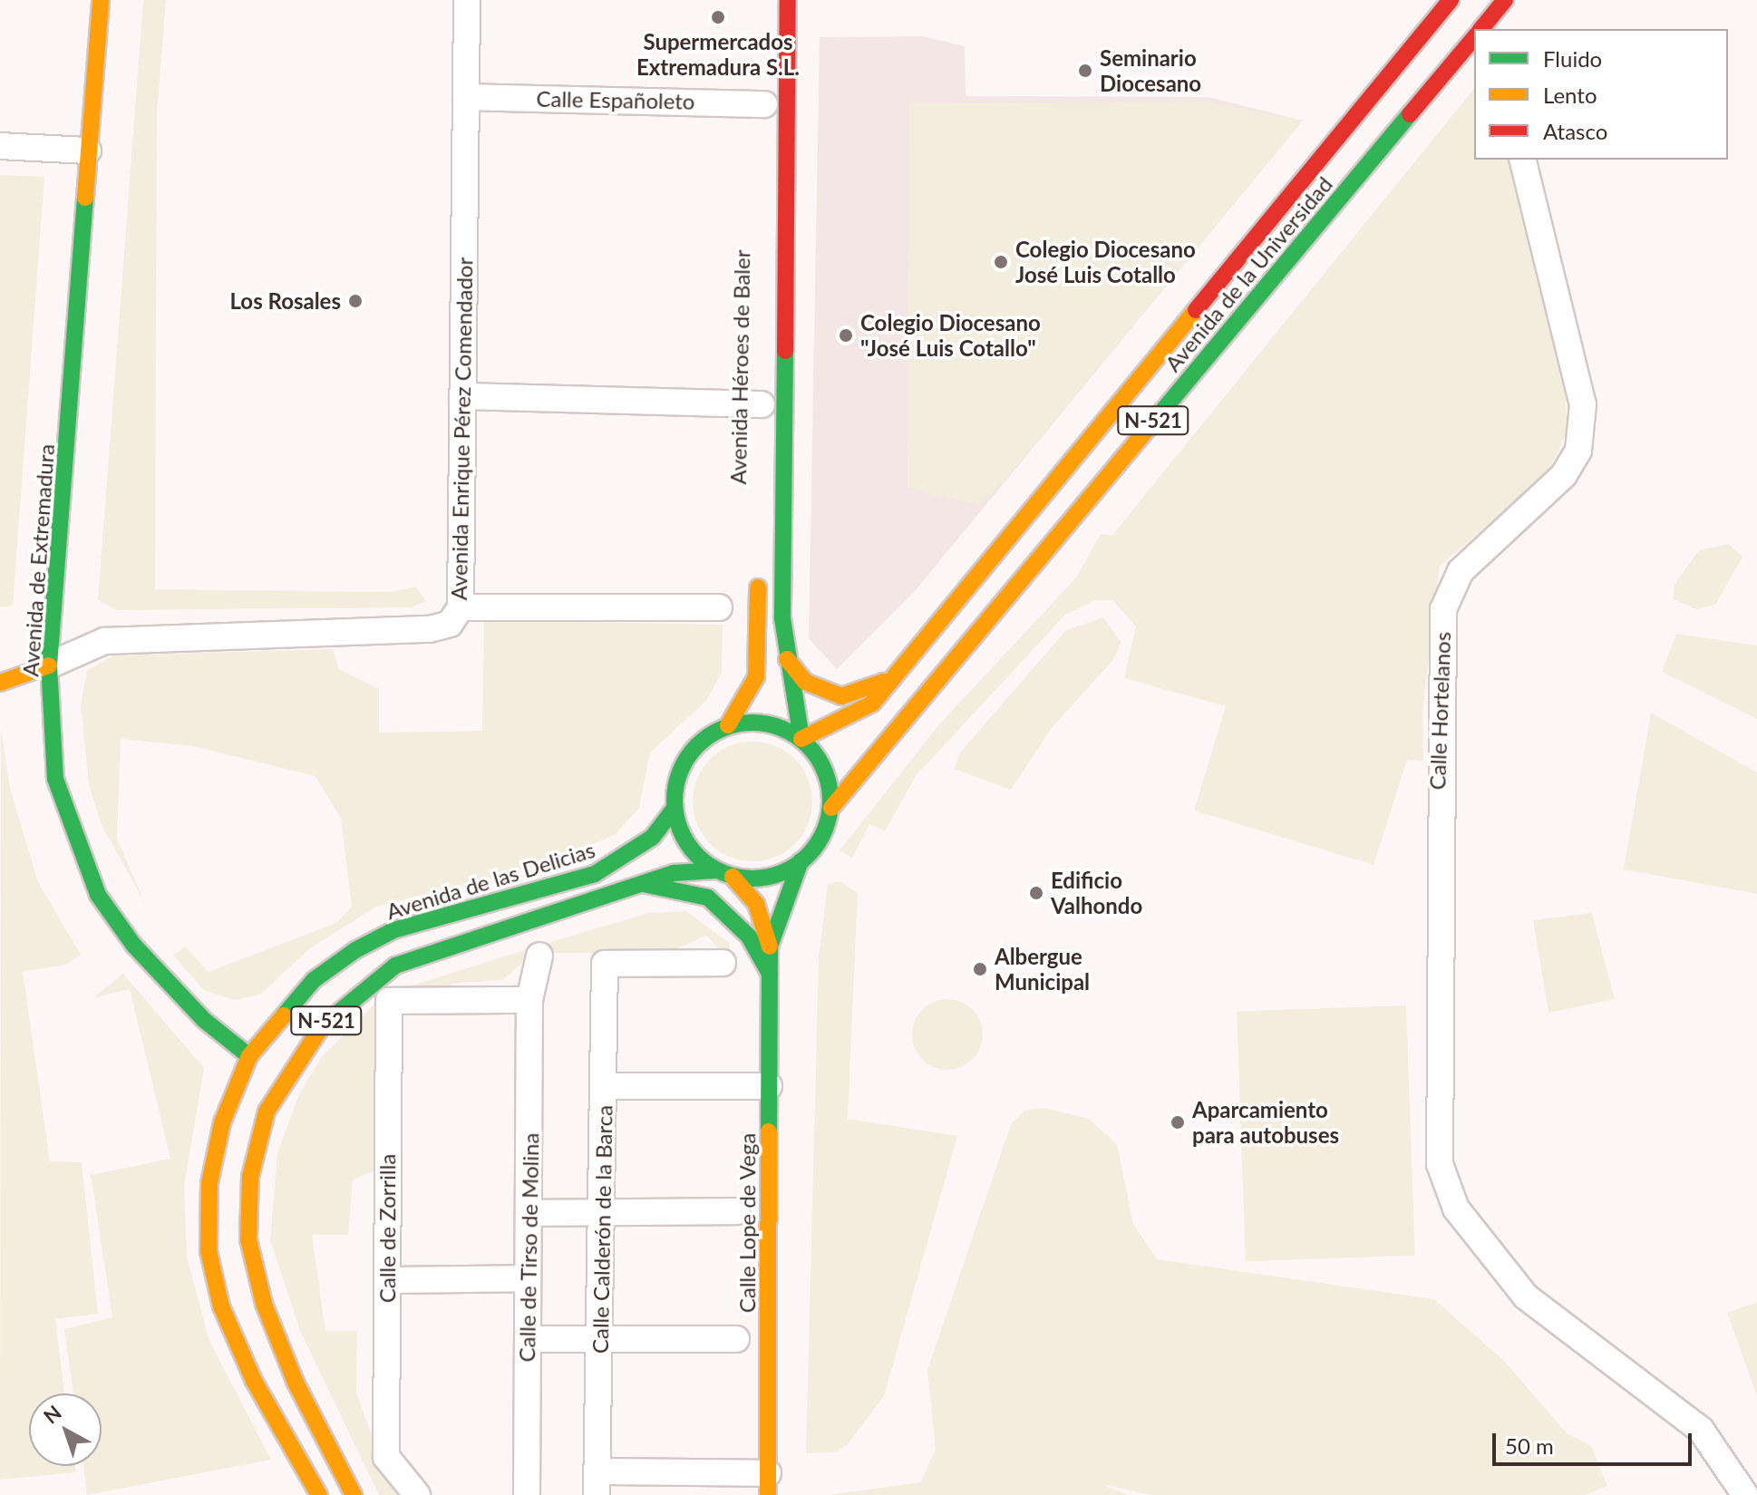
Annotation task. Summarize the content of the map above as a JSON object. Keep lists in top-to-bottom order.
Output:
{
  "streets": {
    "main road": [
      "Avenida de la Universidad",
      "Avenida Héroes de Baler",
      "N-521",
      "Avenida de Extremadura",
      "Avenida de las Delicias",
      "Calle Lope de Vega"
    ],
    "street": [
      "Calle Españoleto",
      "Avenida Enrique Pérez Comendador",
      "Calle Hortelanos",
      "Calle de Zorrilla",
      "Calle Calderón de la Barca",
      "Calle de Tirso de Molina"
    ]
  },
  "crossings": [
    ["Calle Españoleto", "Avenida Enrique Pérez Comendador"],
    ["Avenida de la Universidad", "Avenida Héroes de Baler"],
    ["Avenida de la Universidad", "N-521"],
    ["Avenida de la Universidad", "Avenida de las Delicias"],
    ["Avenida de la Universidad", "Calle Lope de Vega"],
    ["Avenida Héroes de Baler", "N-521"],
    ["Avenida Héroes de Baler", "Avenida de las Delicias"],
    ["Avenida Héroes de Baler", "Calle Lope de Vega"],
    ["N-521", "Avenida de las Delicias"],
    ["N-521", "Calle Lope de Vega"],
    ["Avenida Enrique Pérez Comendador", "Avenida de Extremadura"],
    ["Avenida de Extremadura", "Avenida de las Delicias"],
    ["Avenida de las Delicias", "Calle Lope de Vega"],
    ["Calle de Zorrilla", "Calle de Tirso de Molina"]
  ],
  "places": [
    "Supermercados Extremadura S.L.",
    "Seminario Diocesano",
    "Colegio Diocesano José Luis Cotallo",
    "Los Rosales",
    "Colegio Diocesano \"José Luis Cotallo\"",
    "Edificio Valhondo",
    "Albergue Municipal",
    "Aparcamiento para autobuses"
  ],
  "legend": ["Fluido", "Lento", "Atasco"],
  "scale_bar": "50 m",
  "north": "top left"
}
